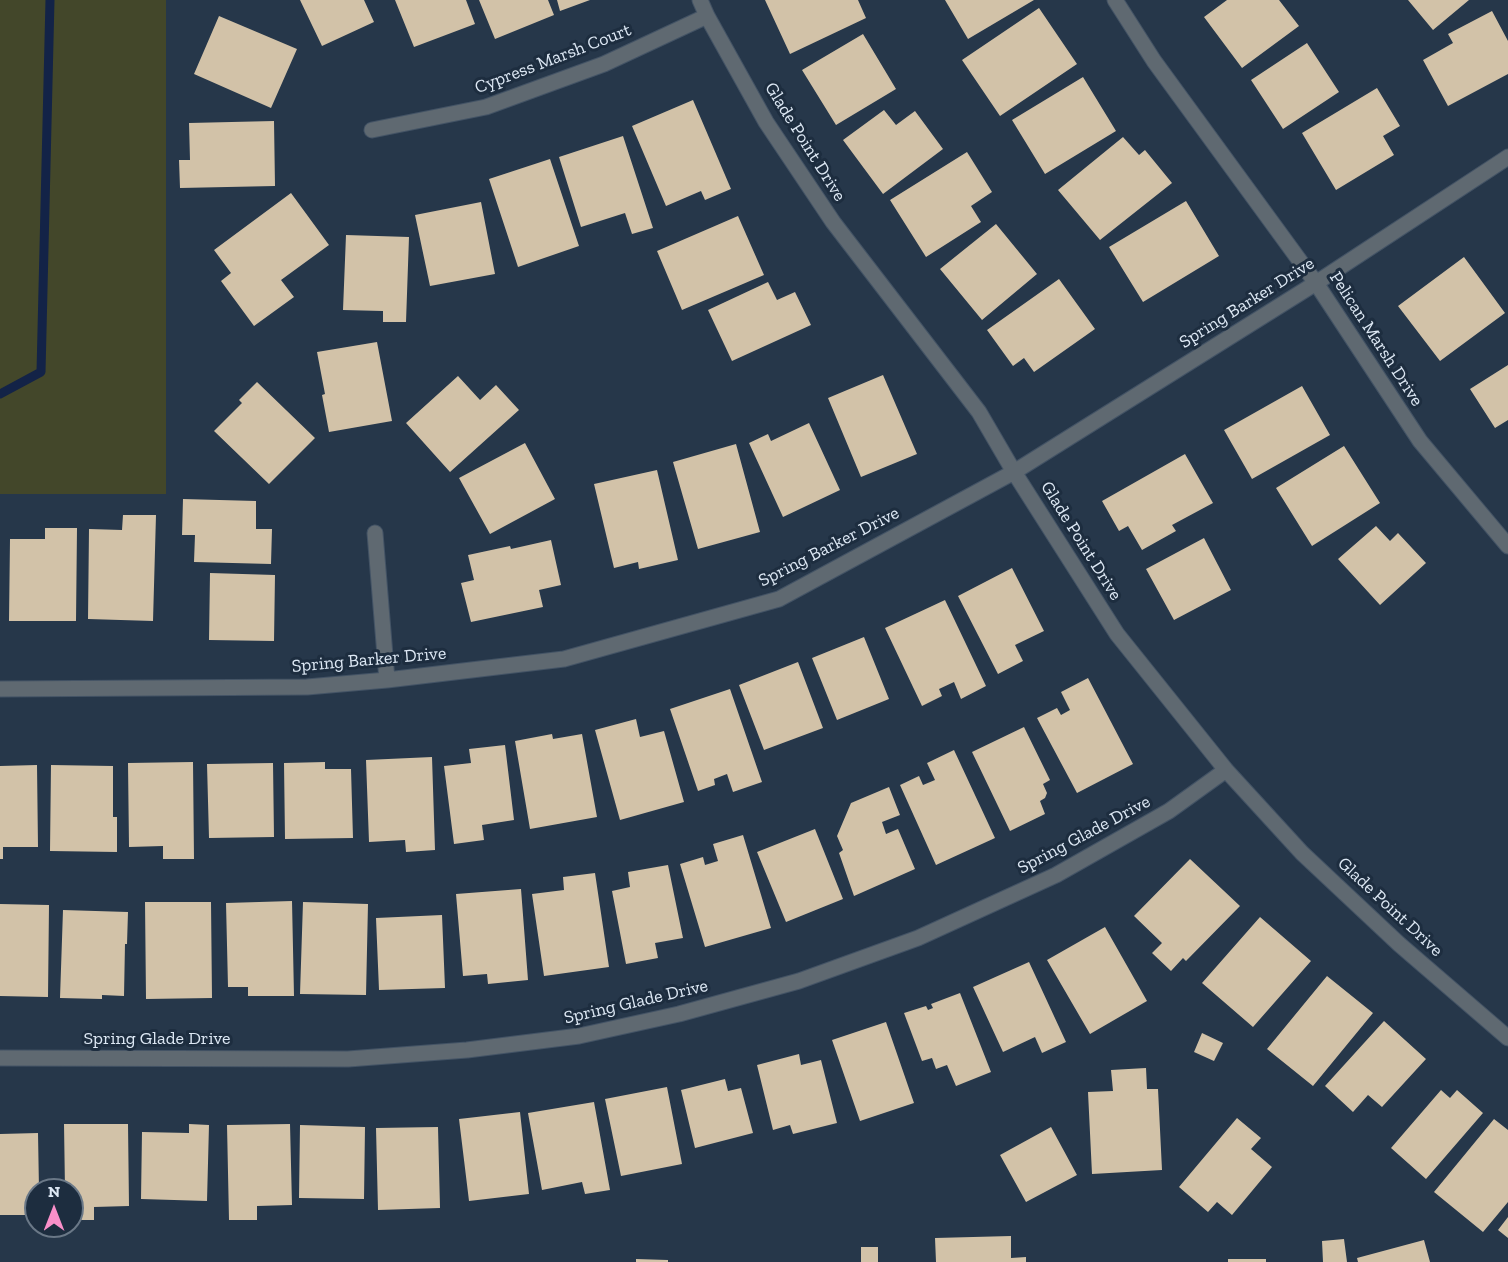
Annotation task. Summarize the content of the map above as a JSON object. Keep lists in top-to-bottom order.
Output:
{
  "streets": {
    "street": [
      "Cypress Marsh Court",
      "Glade Point Drive",
      "Spring Barker Drive",
      "Pelican Marsh Drive",
      "Spring Glade Drive"
    ]
  },
  "crossings": [
    ["Cypress Marsh Court", "Glade Point Drive"],
    ["Glade Point Drive", "Spring Barker Drive"],
    ["Glade Point Drive", "Spring Glade Drive"],
    ["Spring Barker Drive", "Pelican Marsh Drive"]
  ],
  "north": "top"
}
